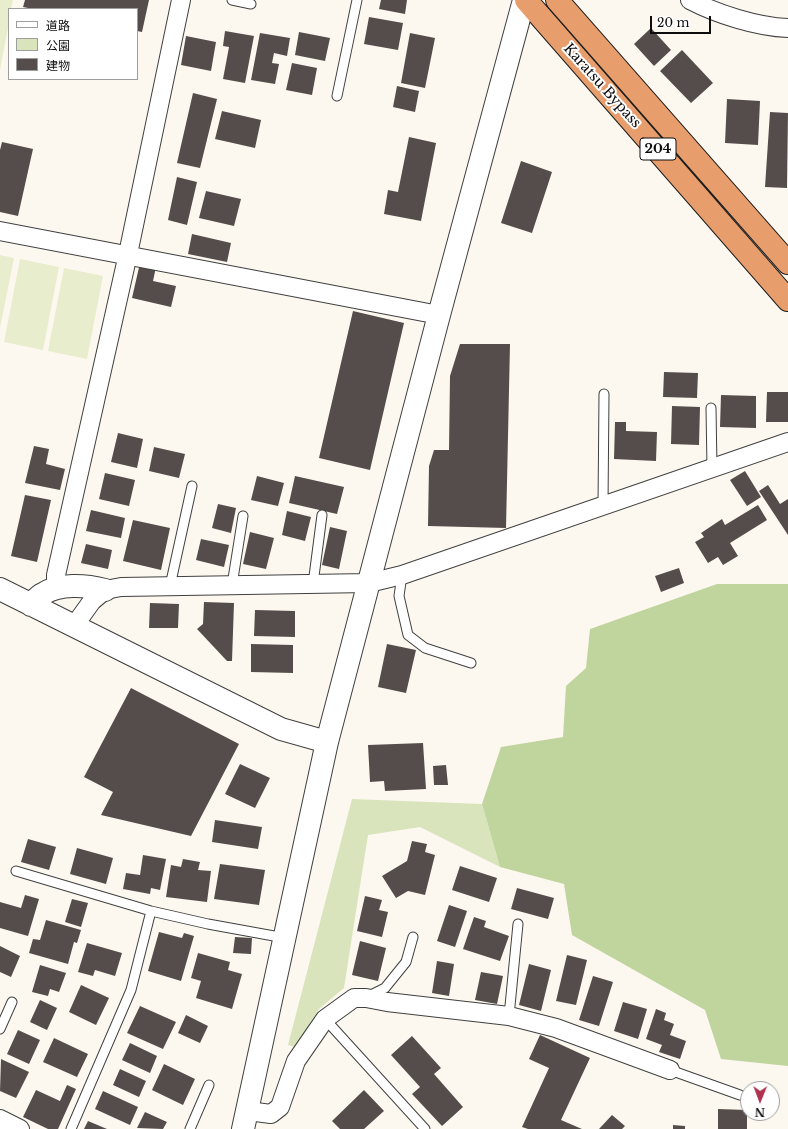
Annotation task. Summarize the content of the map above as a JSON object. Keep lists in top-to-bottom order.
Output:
{
  "streets": {
    "highway": ["Karatsu Bypass", "204"]
  },
  "legend": ["道路", "公園", "建物"],
  "scale_bar": "20 m",
  "north": "bottom"
}
